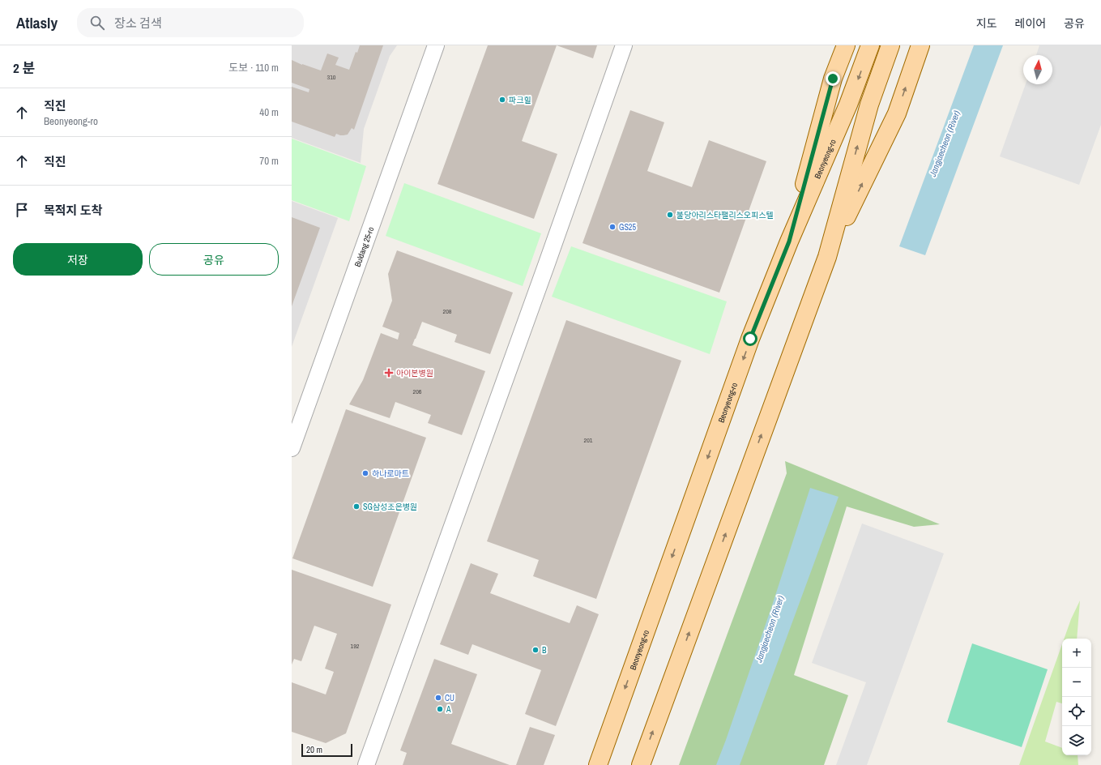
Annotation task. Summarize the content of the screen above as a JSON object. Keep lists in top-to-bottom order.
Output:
{
  "streets": {
    "main road": ["Beonyeong-ro"],
    "street": ["Buldang 25-ro"]
  },
  "water": ["Jangjaecheon (River)"],
  "places": {
    "other": [
      "파크힐",
      "불당아리스타팰리스오피스텔",
      "GS25",
      "하나로마트",
      "SG삼성조은병원",
      "B",
      "CU",
      "A"
    ],
    "health": ["아이본병원"]
  },
  "house_numbers": [
    "310",
    "208",
    "206",
    "201",
    "192"
  ],
  "scale_bar": "20 m",
  "north": "top",
  "page": {
    "header": "Atlasly",
    "search": "장소 검색",
    "nav": ["지도", "레이어", "공유"],
    "heading": ["2 분", "도보 · 110 m"],
    "list": [
      ["직진", "Beonyeong-ro", "40 m"],
      ["직진", "70 m"],
      "목적지 도착"
    ],
    "buttons": ["저장", "공유"],
    "map_buttons": ["+", "−"],
    "scale": "20 m"
  }
}
